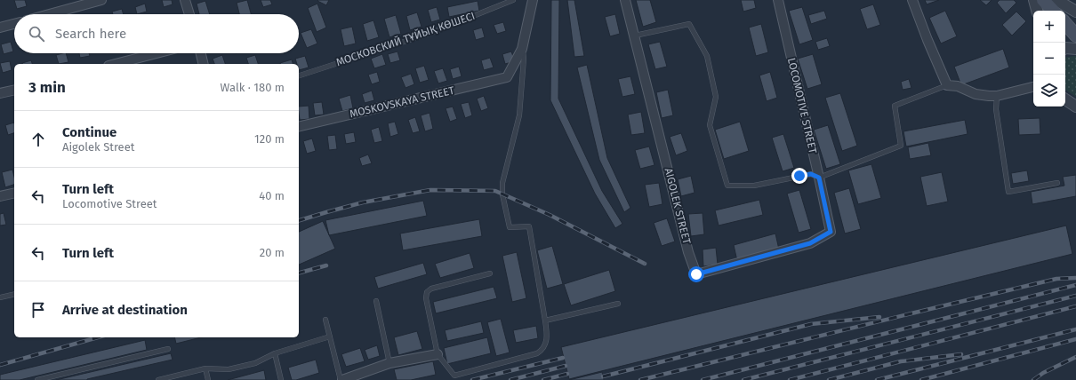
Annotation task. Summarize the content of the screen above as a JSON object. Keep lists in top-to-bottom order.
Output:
{
  "streets": {
    "street": ["MOSKOVSKAYA STREET", "LOCOMOTIVE STREET", "AIGOLEK STREET"],
    "lane": ["МОСКОВСКИЙ ТҰЙЫҚ КӨШЕСІ"]
  },
  "crossings": [
    ["LOCOMOTIVE STREET", "AIGOLEK STREET"]
  ],
  "page": {
    "map_buttons": ["+", "−"],
    "search": "Search here",
    "heading": ["3 min", "Walk · 180 m"],
    "list": [
      ["Continue", "Aigolek Street", "120 m"],
      ["Turn left", "Locomotive Street", "40 m"],
      ["Turn left", "20 m"],
      "Arrive at destination"
    ]
  }
}
